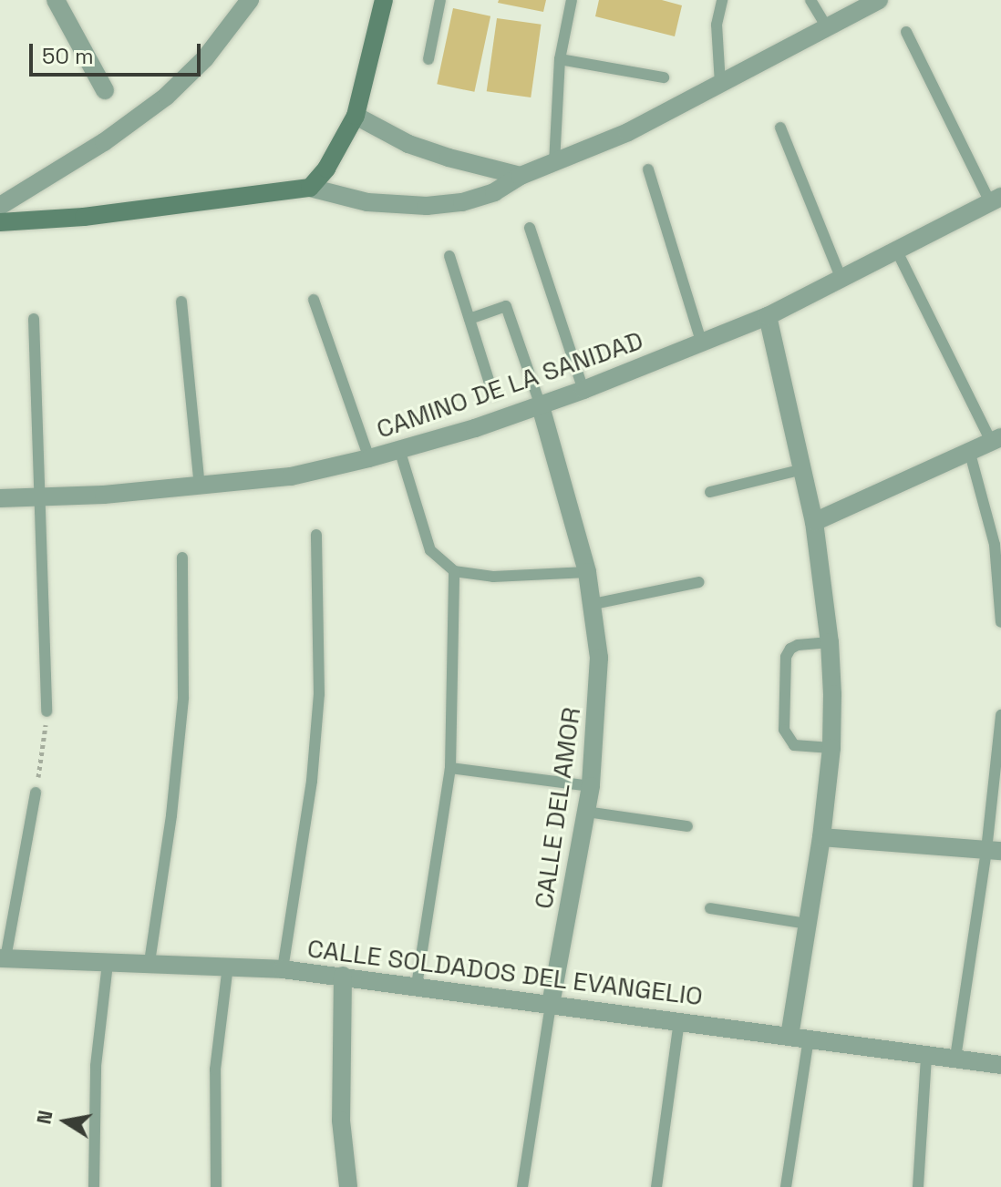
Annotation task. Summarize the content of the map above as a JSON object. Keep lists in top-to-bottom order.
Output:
{
  "streets": {
    "street": ["CAMINO DE LA SANIDAD", "CALLE DEL AMOR", "CALLE SOLDADOS DEL EVANGELIO"]
  },
  "crossings": [
    ["CAMINO DE LA SANIDAD", "CALLE DEL AMOR"],
    ["CALLE DEL AMOR", "CALLE SOLDADOS DEL EVANGELIO"]
  ],
  "scale_bar": "50 m",
  "north": "left"
}
